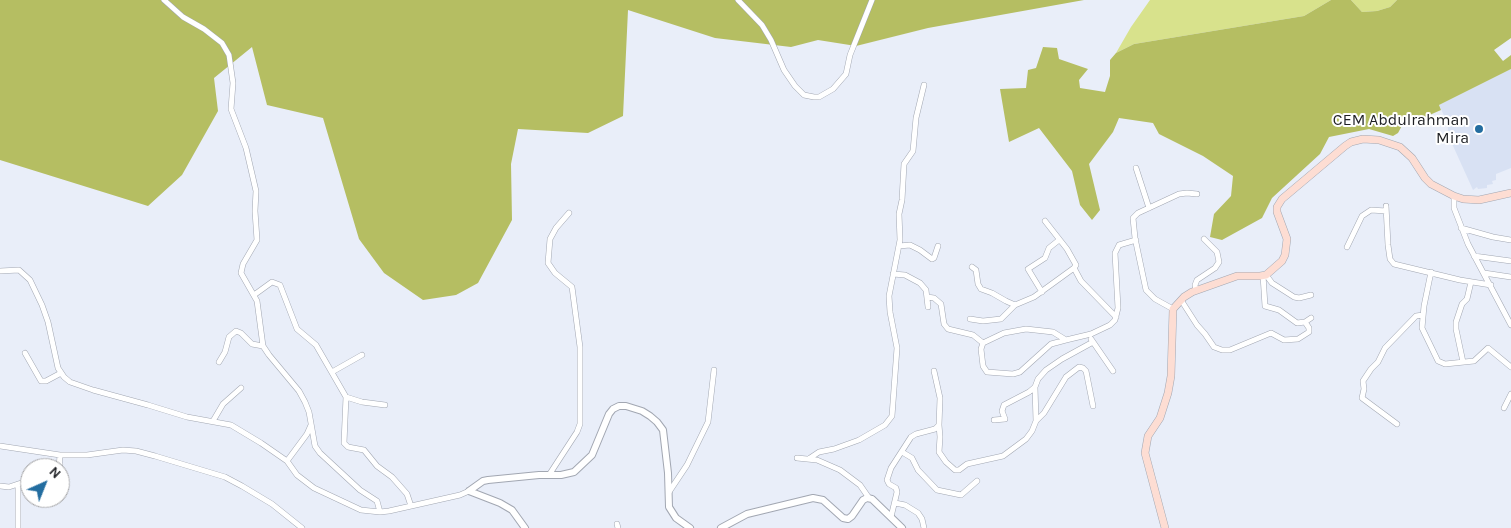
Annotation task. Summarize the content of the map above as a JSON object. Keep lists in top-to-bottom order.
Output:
{
  "places": ["CEM Abdulrahman Mira"],
  "north": "top right"
}
